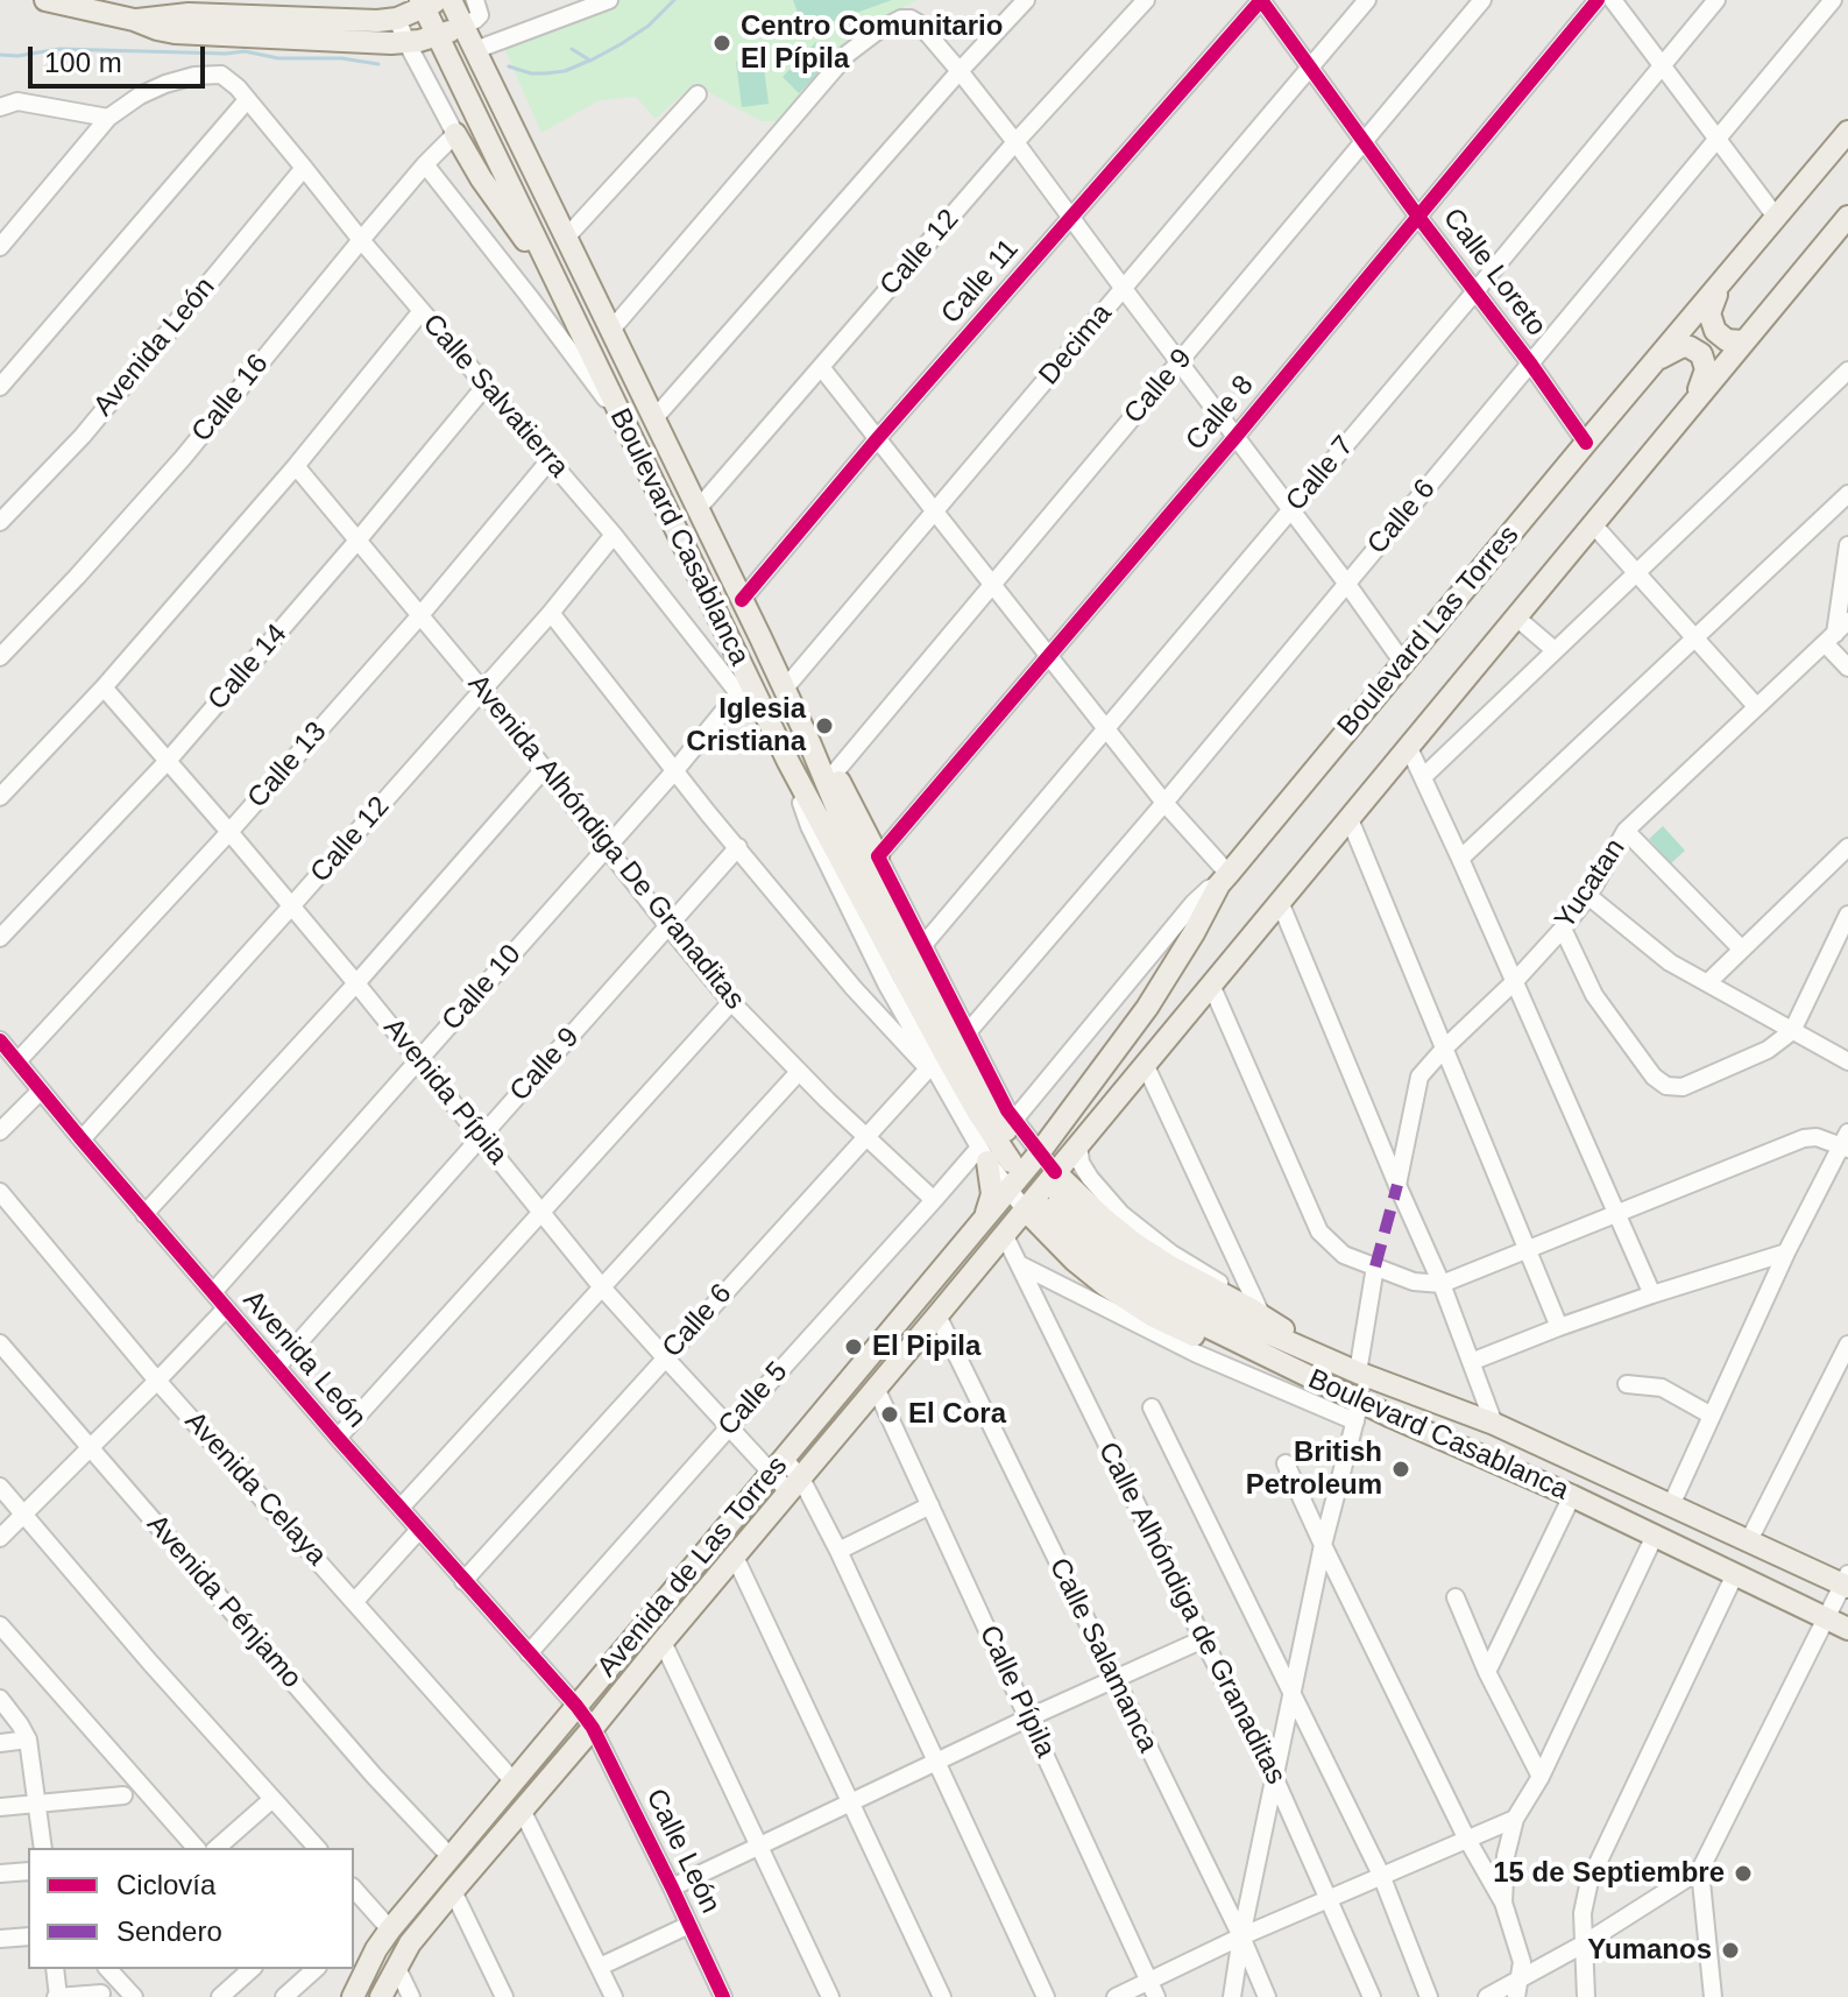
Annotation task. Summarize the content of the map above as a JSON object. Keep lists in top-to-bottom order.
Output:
{
  "streets": {
    "main road": ["Boulevard Casablanca", "Boulevard Las Torres", "Avenida de Las Torres"],
    "street": [
      "Calle 12",
      "Calle Loreto",
      "Calle 11",
      "Decima",
      "Avenida León",
      "Calle 9",
      "Calle Salvatierra",
      "Calle 16",
      "Calle 8",
      "Calle 7",
      "Calle 6",
      "Calle 14",
      "Calle 13",
      "Avenida Alhóndiga De Granaditas",
      "Yucatan",
      "Calle 10",
      "Avenida Pípila",
      "Calle 5",
      "Avenida Celaya",
      "Avenida Pénjamo",
      "Calle Alhóndiga de Granaditas",
      "Calle Salamanca",
      "Calle Pípila",
      "Calle León"
    ]
  },
  "crossings": [
    ["Calle 12", "Avenida León"],
    ["Calle 12", "Calle Salvatierra"],
    ["Calle 12", "Boulevard Casablanca"],
    ["Calle 12", "Avenida Alhóndiga De Granaditas"],
    ["Calle 12", "Avenida Pípila"],
    ["Calle Loreto", "Calle 11"],
    ["Calle Loreto", "Decima"],
    ["Calle Loreto", "Calle 9"],
    ["Calle Loreto", "Calle 8"],
    ["Calle Loreto", "Calle 7"],
    ["Calle Loreto", "Calle 6"],
    ["Calle Loreto", "Boulevard Las Torres"],
    ["Calle 11", "Boulevard Casablanca"],
    ["Decima", "Boulevard Casablanca"],
    ["Avenida León", "Calle 9"],
    ["Avenida León", "Calle Salvatierra"],
    ["Avenida León", "Calle 6"],
    ["Avenida León", "Calle 13"],
    ["Avenida León", "Calle 10"],
    ["Avenida León", "Calle 5"],
    ["Avenida León", "Avenida de Las Torres"],
    ["Avenida León", "Calle León"],
    ["Calle 9", "Avenida Alhóndiga De Granaditas"],
    ["Calle 9", "Avenida Pípila"],
    ["Calle Salvatierra", "Calle 16"],
    ["Calle Salvatierra", "Boulevard Casablanca"],
    ["Calle Salvatierra", "Calle 14"],
    ["Calle Salvatierra", "Calle 13"],
    ["Calle Salvatierra", "Calle 10"],
    ["Calle 6", "Avenida Alhóndiga De Granaditas"],
    ["Calle 6", "Avenida Pípila"],
    ["Boulevard Casablanca", "Boulevard Las Torres"],
    ["Boulevard Casablanca", "Calle 10"],
    ["Boulevard Las Torres", "Avenida de Las Torres"],
    ["Calle 14", "Avenida Alhóndiga De Granaditas"],
    ["Calle 14", "Avenida Pípila"],
    ["Calle 13", "Avenida Alhóndiga De Granaditas"],
    ["Calle 13", "Avenida Pípila"],
    ["Avenida Alhóndiga De Granaditas", "Calle 10"],
    ["Avenida Alhóndiga De Granaditas", "Calle 5"],
    ["Calle 10", "Avenida Pípila"],
    ["Avenida Pípila", "Calle 5"],
    ["Avenida Pípila", "Avenida de Las Torres"],
    ["Avenida Celaya", "Avenida de Las Torres"],
    ["Avenida de Las Torres", "Avenida Pénjamo"],
    ["Avenida de Las Torres", "Calle Alhóndiga de Granaditas"],
    ["Avenida de Las Torres", "Calle Salamanca"],
    ["Avenida de Las Torres", "Calle Pípila"],
    ["Avenida de Las Torres", "Calle León"]
  ],
  "places": [
    "Centro Comunitario El Pípila",
    "Iglesia Cristiana",
    "El Pipila",
    "El Cora",
    "British Petroleum",
    "15 de Septiembre",
    "Yumanos"
  ],
  "legend": ["Ciclovía", "Sendero"],
  "scale_bar": "100 m"
}
